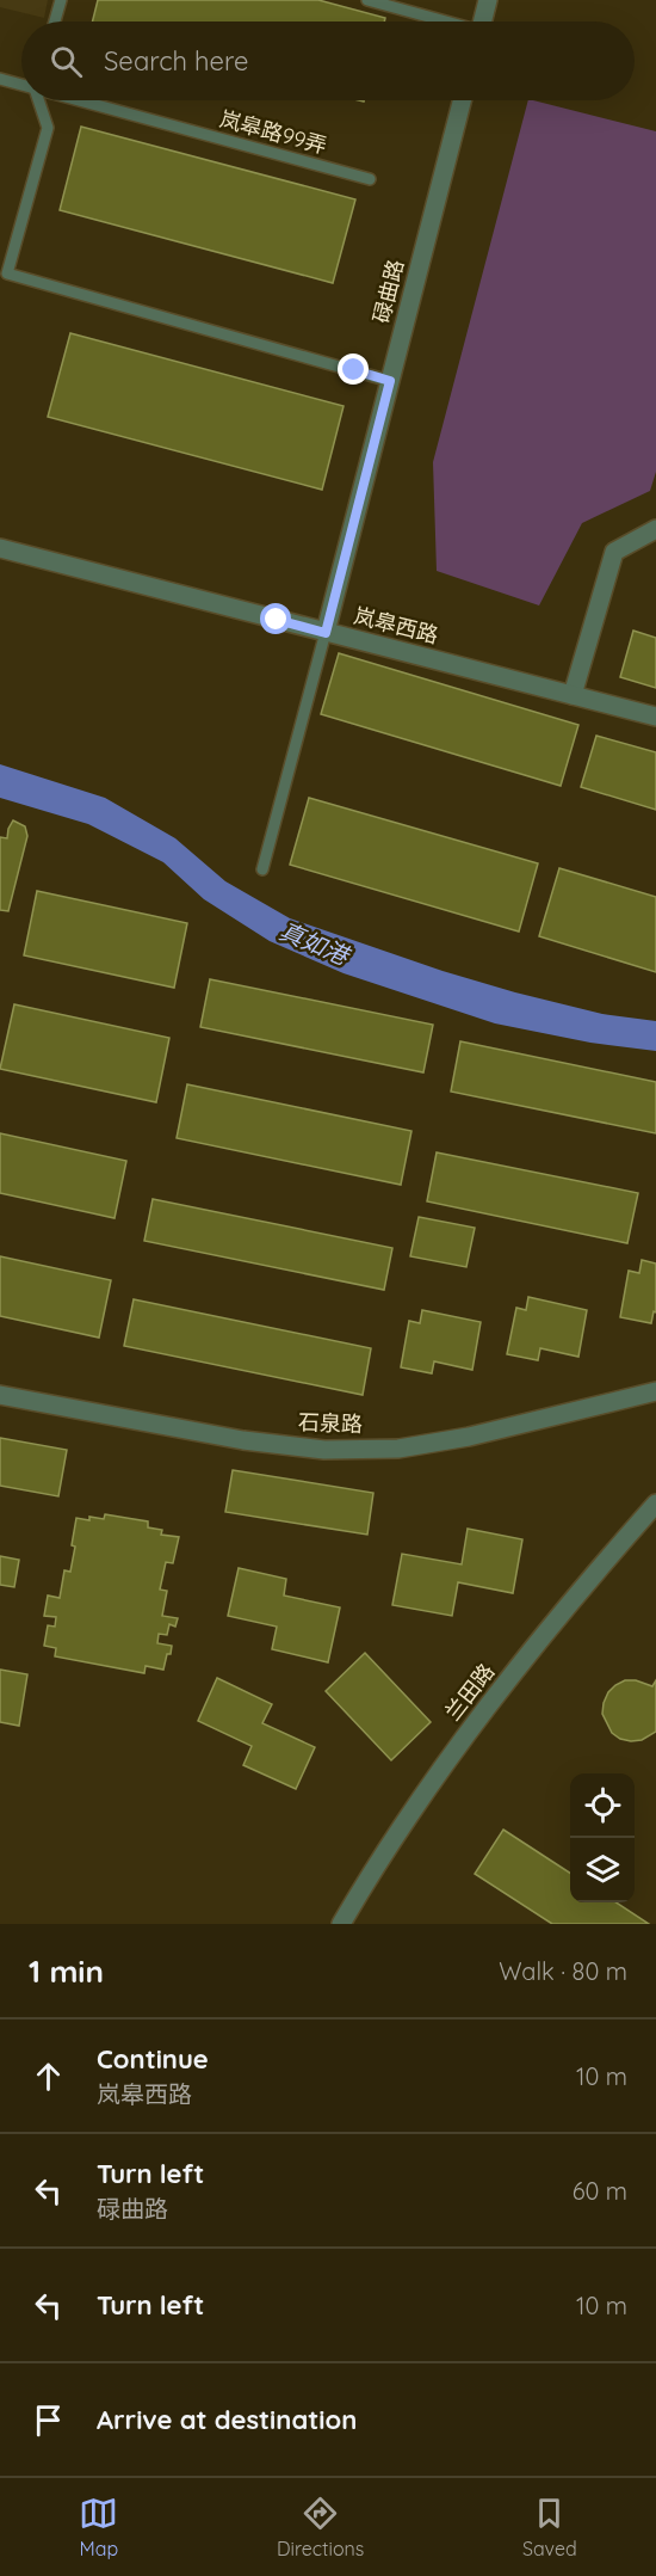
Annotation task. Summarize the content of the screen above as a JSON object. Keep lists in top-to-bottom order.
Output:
{
  "streets": {
    "street": [
      "碌曲路",
      "岚皋西路",
      "石泉路",
      "兰田路"
    ],
    "lane": ["岚皋路99弄"]
  },
  "crossings": [
    ["碌曲路", "岚皋西路"]
  ],
  "water": ["真如港"],
  "page": {
    "search": "Search here",
    "heading": ["1 min", "Walk · 80 m"],
    "list": [
      ["Continue", "岚皋西路", "10 m"],
      ["Turn left", "碌曲路", "60 m"],
      ["Turn left", "10 m"],
      "Arrive at destination"
    ],
    "nav": ["Map", "Directions", "Saved"]
  }
}
